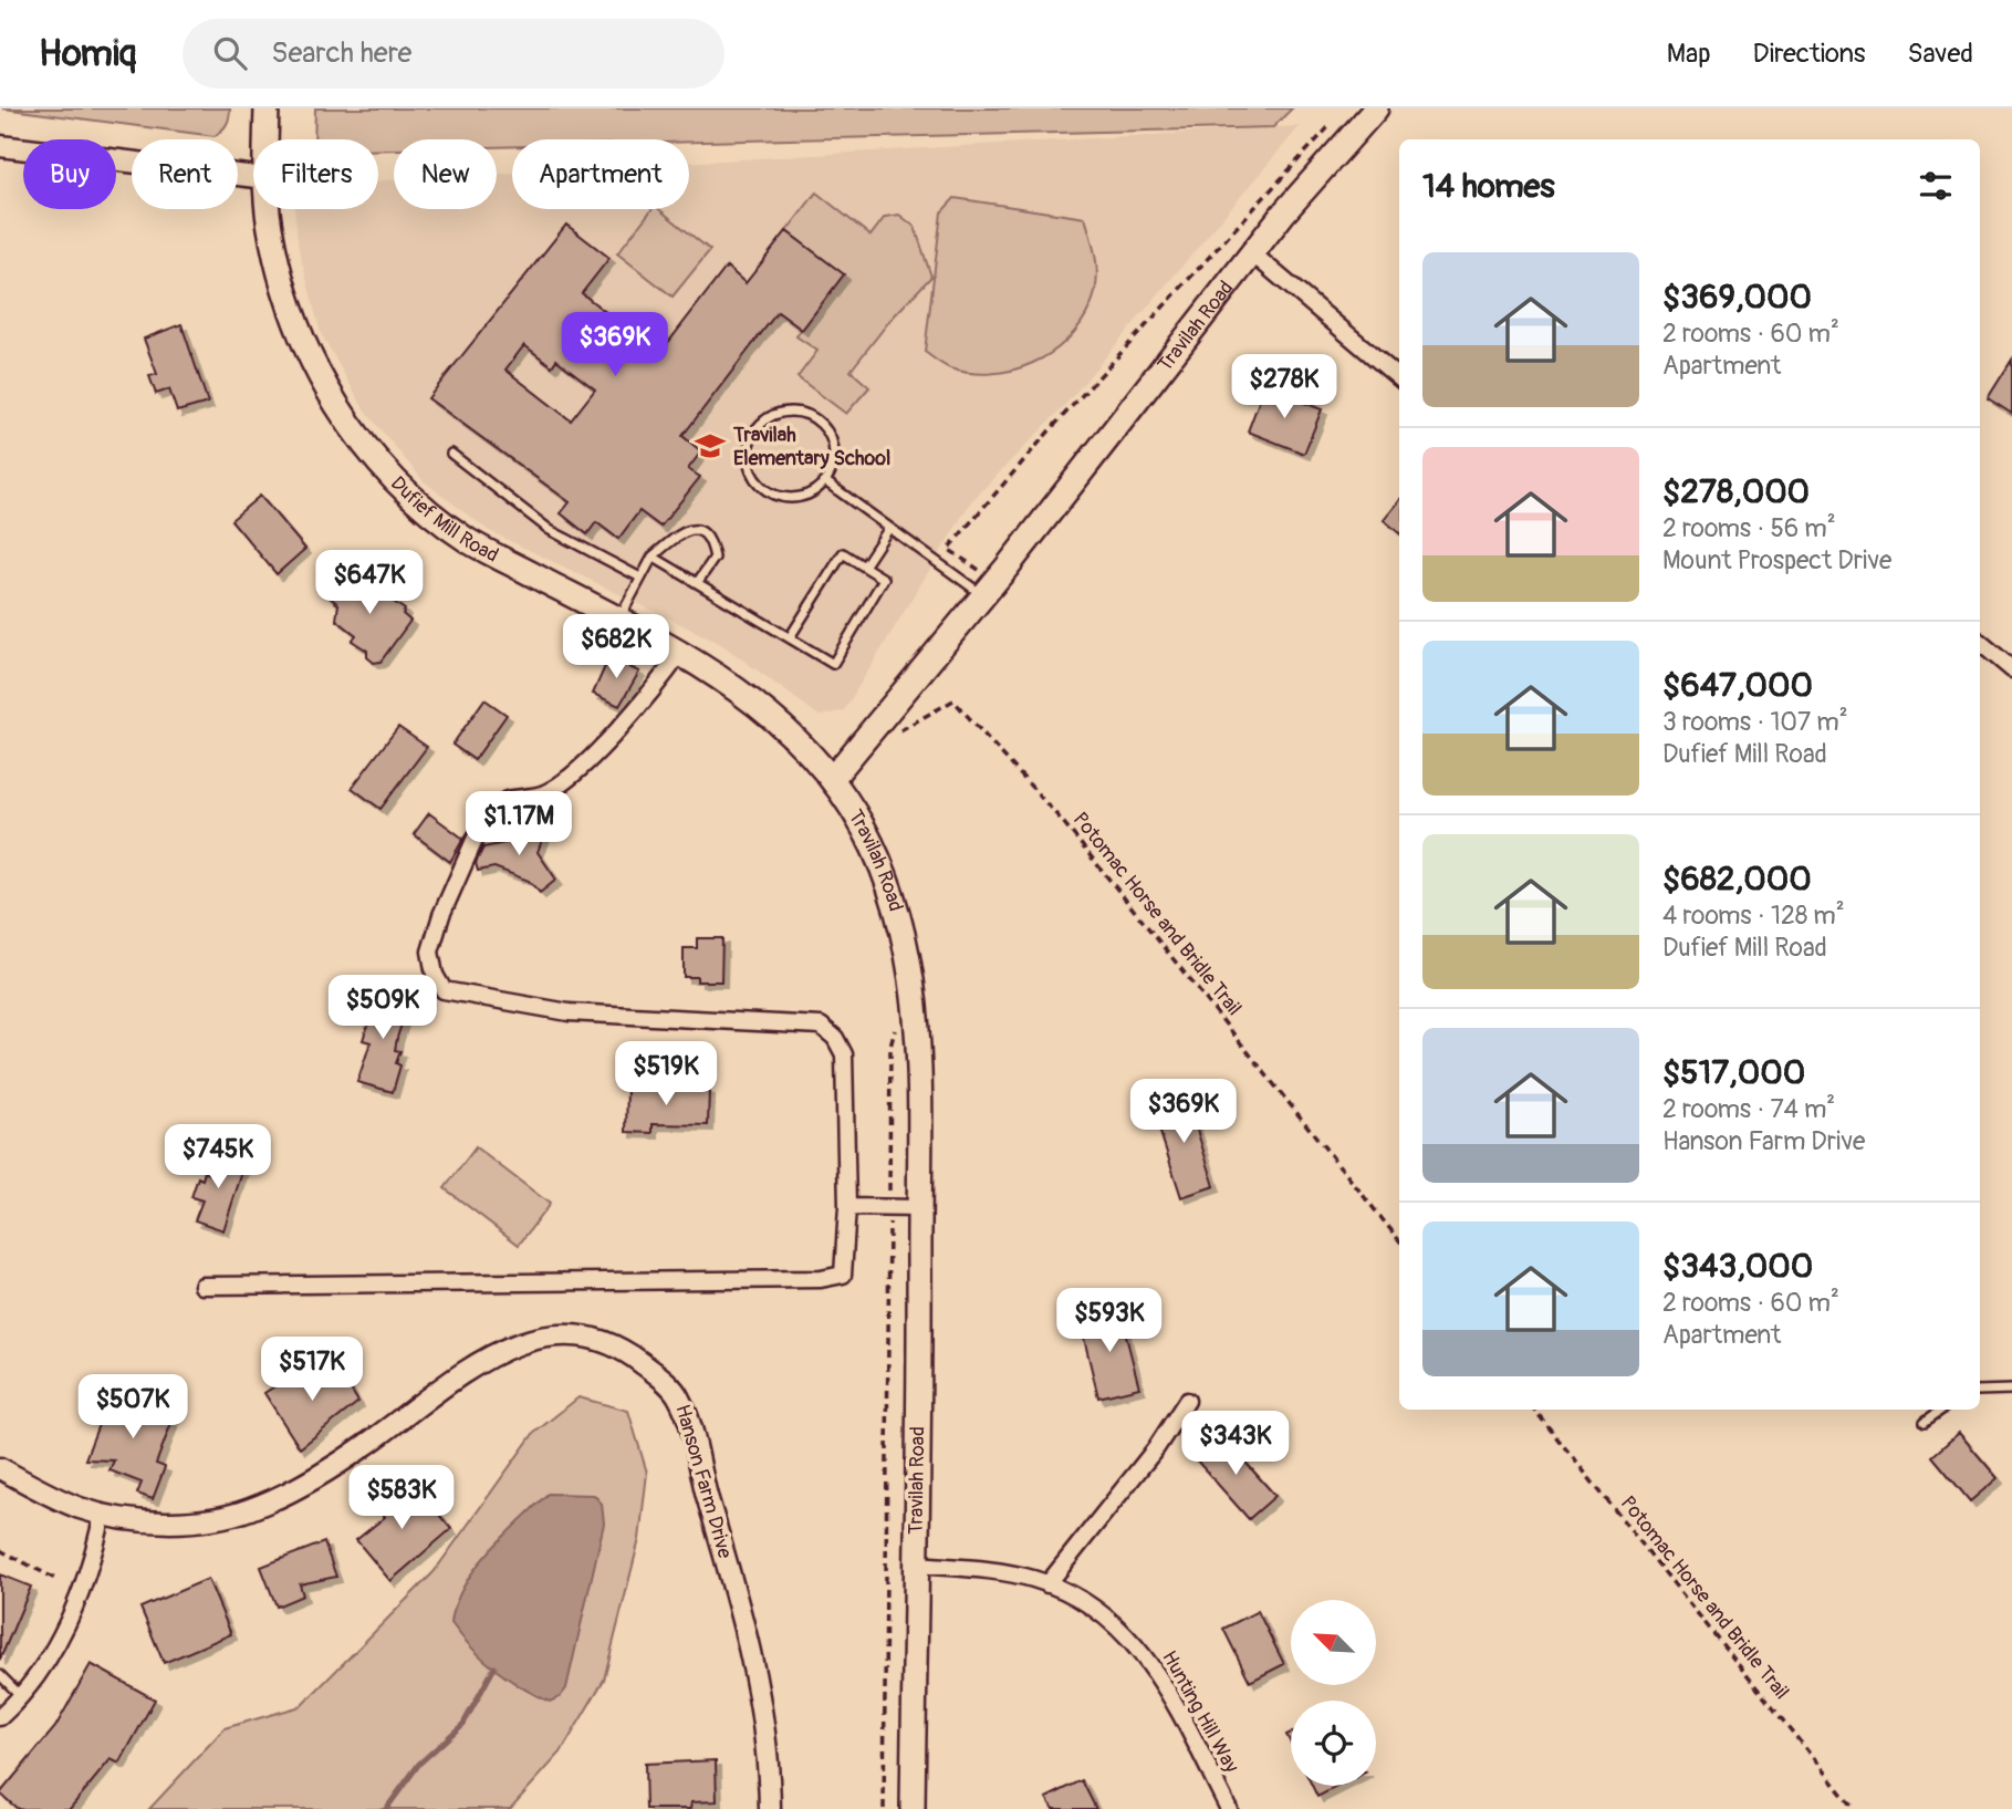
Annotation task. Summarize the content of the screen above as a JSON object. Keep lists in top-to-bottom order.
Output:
{
  "streets": {
    "main road": ["Travilah Road", "Dufief Mill Road"],
    "street": ["Hanson Farm Drive", "Hunting Hill Way"],
    "path": ["Potomac Horse and Bridle Trail"]
  },
  "crossings": [
    ["Travilah Road", "Dufief Mill Road"],
    ["Travilah Road", "Hunting Hill Way"]
  ],
  "places": {
    "school or university": ["Travilah Elementary School"]
  },
  "north": "top left",
  "page": {
    "header": "Homiq",
    "search": "Search here",
    "nav": ["Map", "Directions", "Saved"],
    "chip": [
      "Buy",
      "Rent",
      "Filters",
      "New",
      "Apartment"
    ],
    "heading": "14 homes",
    "list": [
      {
        "name": "$369,000",
        "note": "2 rooms · 60 m² · Apartment"
      },
      {
        "name": "$278,000",
        "note": "2 rooms · 56 m² · Mount Prospect Drive"
      },
      {
        "name": "$647,000",
        "note": "3 rooms · 107 m² · Dufief Mill Road"
      },
      {
        "name": "$682,000",
        "note": "4 rooms · 128 m² · Dufief Mill Road"
      },
      {
        "name": "$517,000",
        "note": "2 rooms · 74 m² · Hanson Farm Drive"
      },
      {
        "name": "$343,000",
        "note": "2 rooms · 60 m² · Apartment"
      }
    ],
    "price": [
      "$369K",
      "$278K",
      "$647K",
      "$682K",
      "$1.17M",
      "$509K",
      "$519K",
      "$369K",
      "$745K",
      "$593K",
      "$517K",
      "$507K",
      "$343K",
      "$583K"
    ]
  }
}
